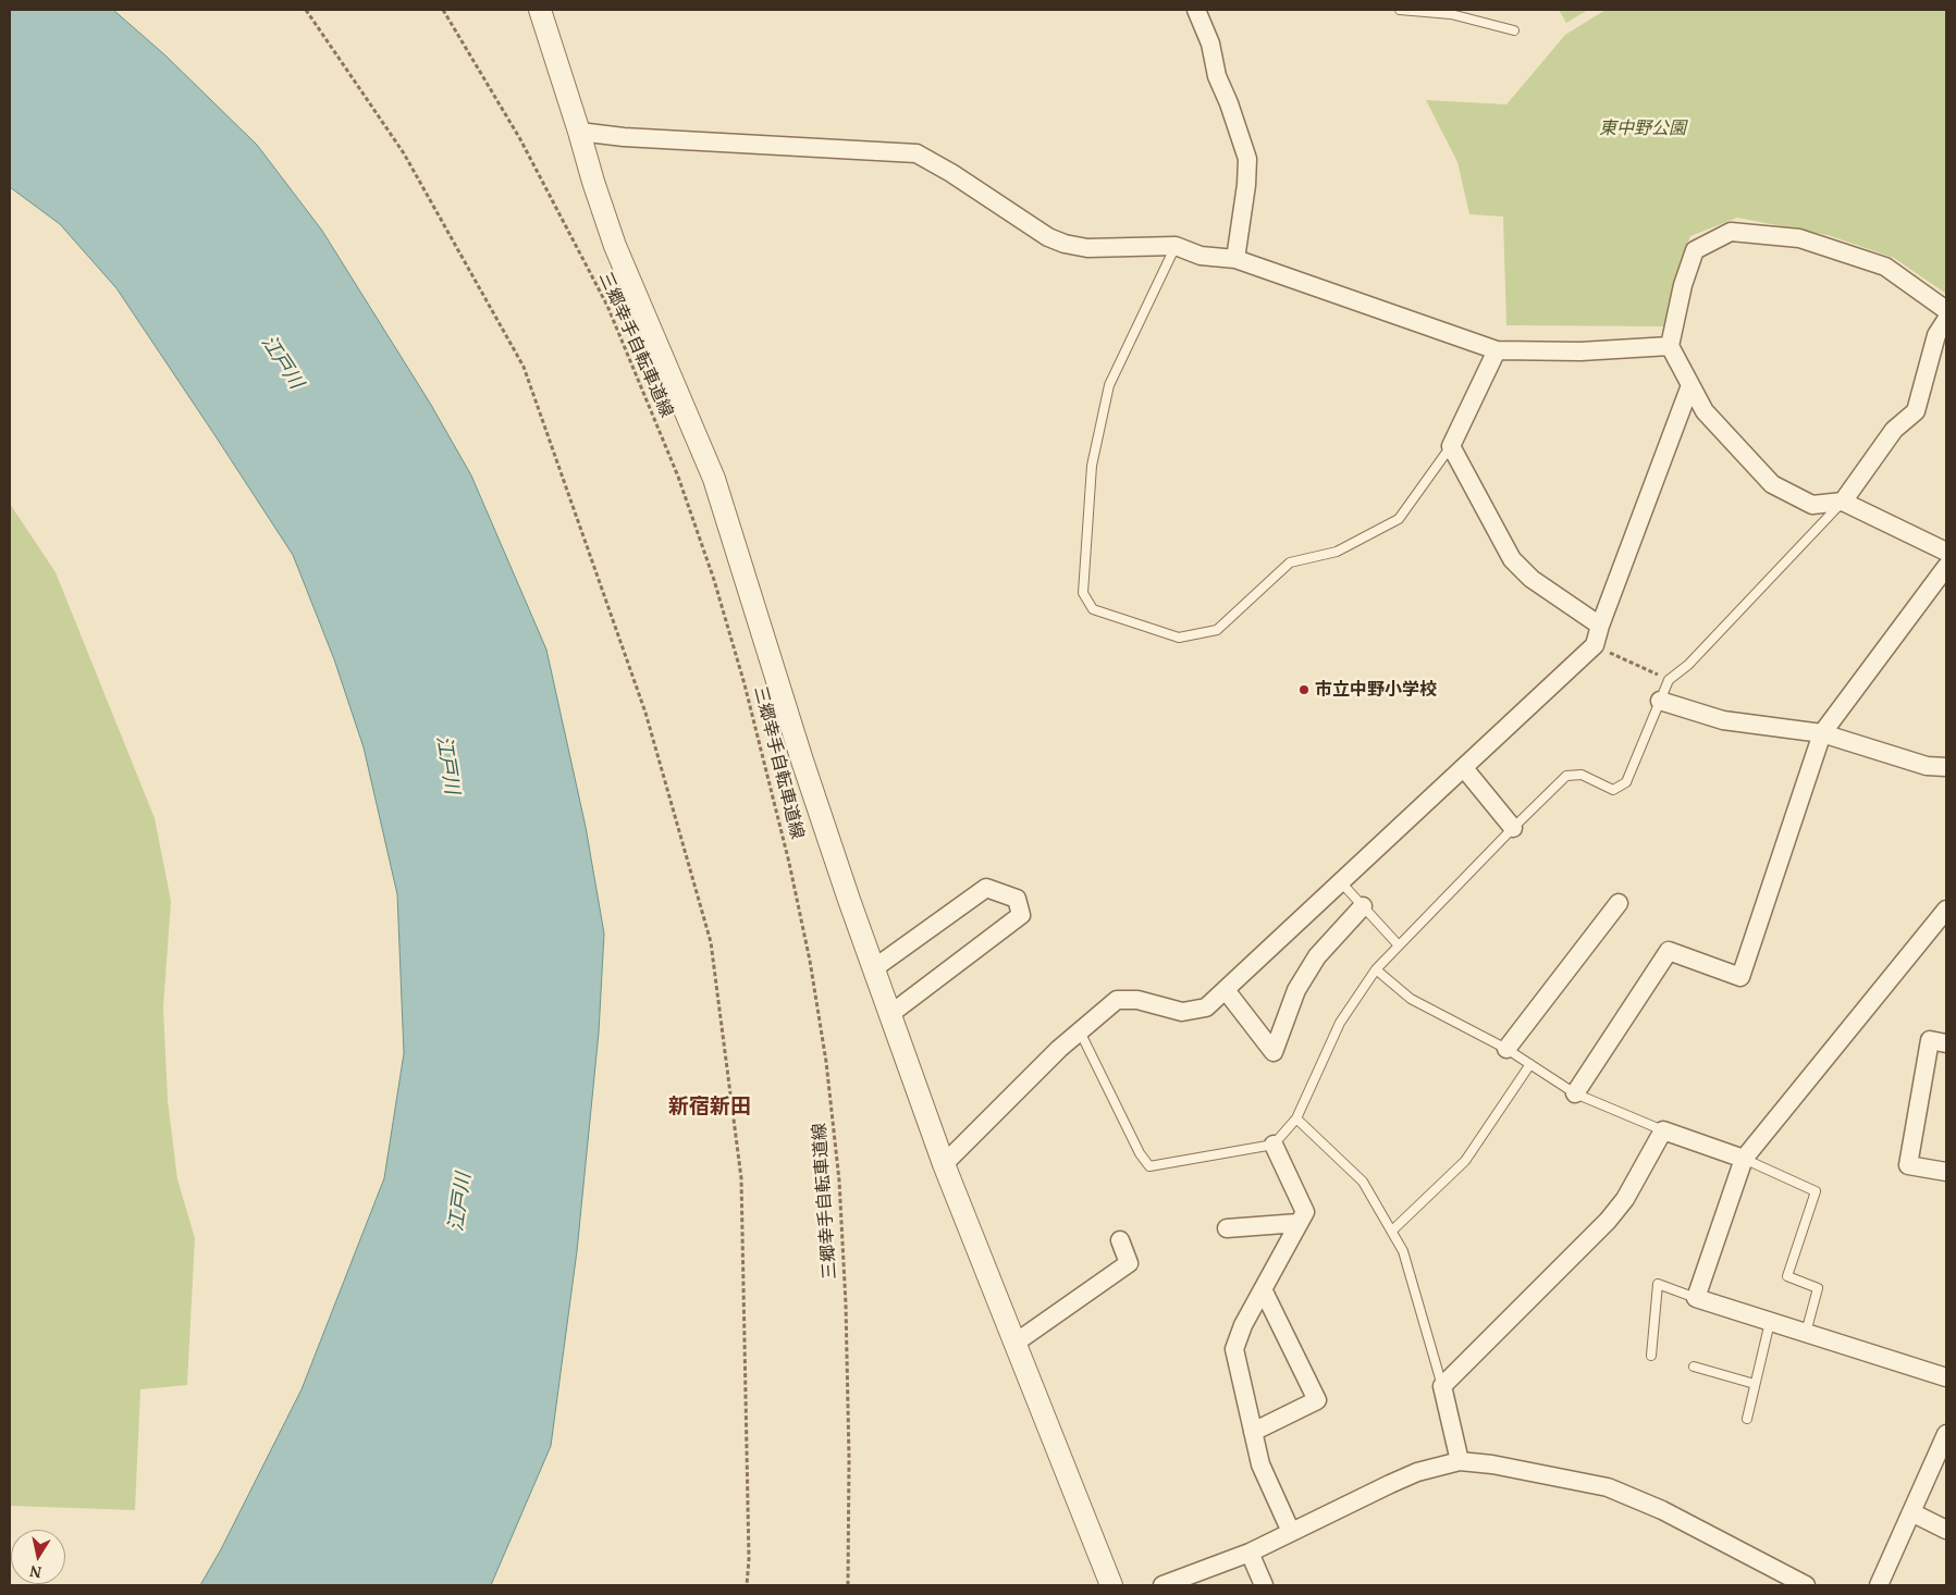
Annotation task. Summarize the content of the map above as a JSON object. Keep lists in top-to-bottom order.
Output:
{
  "streets": {
    "path": ["三郷幸手自転車道線"]
  },
  "districts": ["新宿新田"],
  "water": ["江戸川"],
  "parks": ["東中野公園"],
  "places": ["市立中野小学校"],
  "north": "bottom"
}
